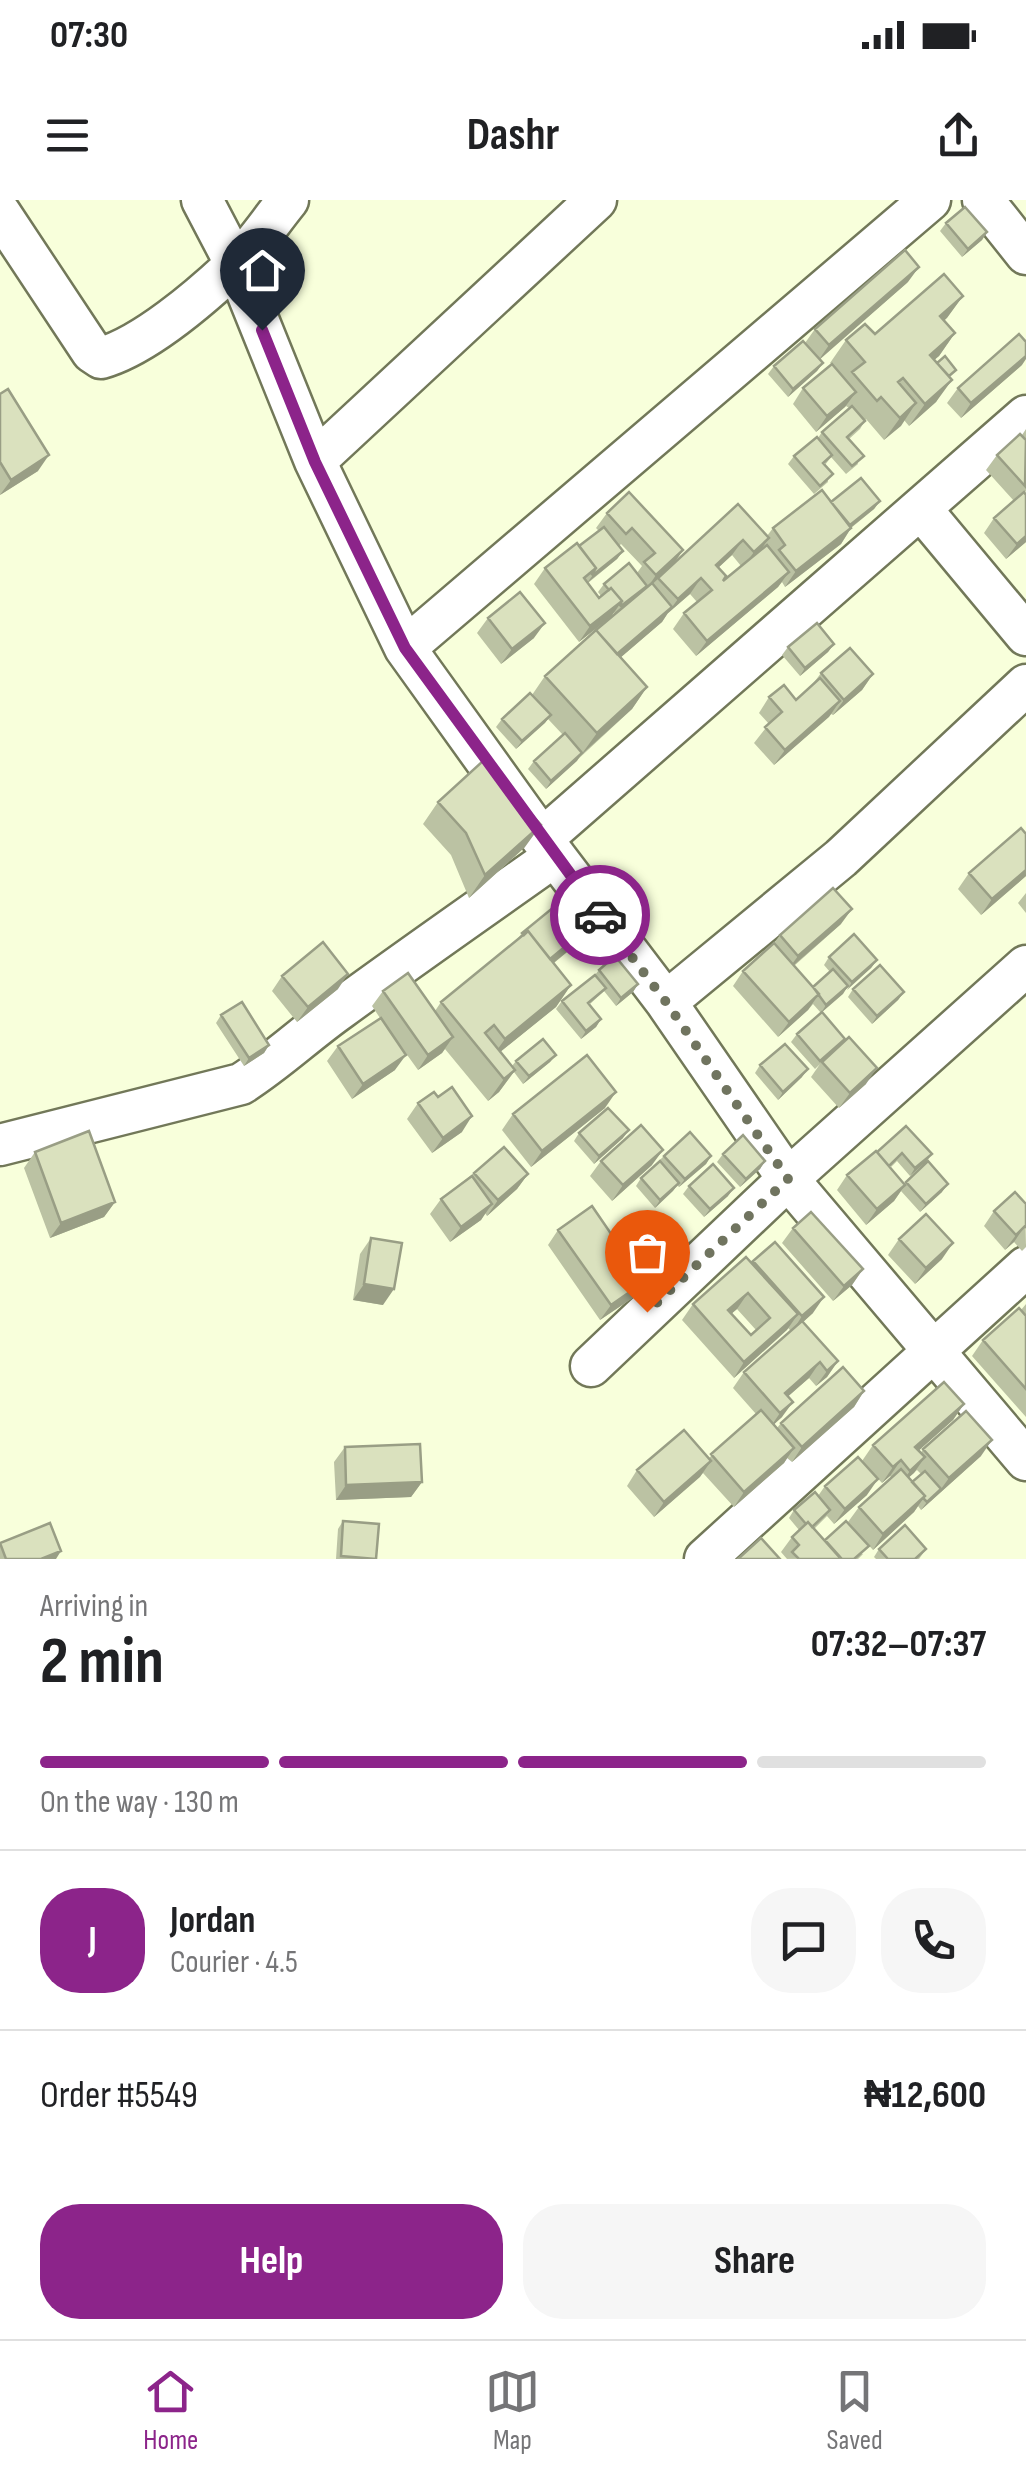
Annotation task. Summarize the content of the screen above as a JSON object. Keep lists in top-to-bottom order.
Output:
{
  "page": {
    "status": "07:30",
    "header": "Dashr",
    "heading": ["2 min", "Arriving in", "07:32–07:37"],
    "panel": [
      "Jordan",
      "Courier · 4.5",
      "Order #5549",
      "₦12,600"
    ],
    "bar": "On the way · 130 m",
    "round": "J",
    "buttons": ["Help", "Share"],
    "tabs": ["Home", "Map", "Saved"]
  }
}
